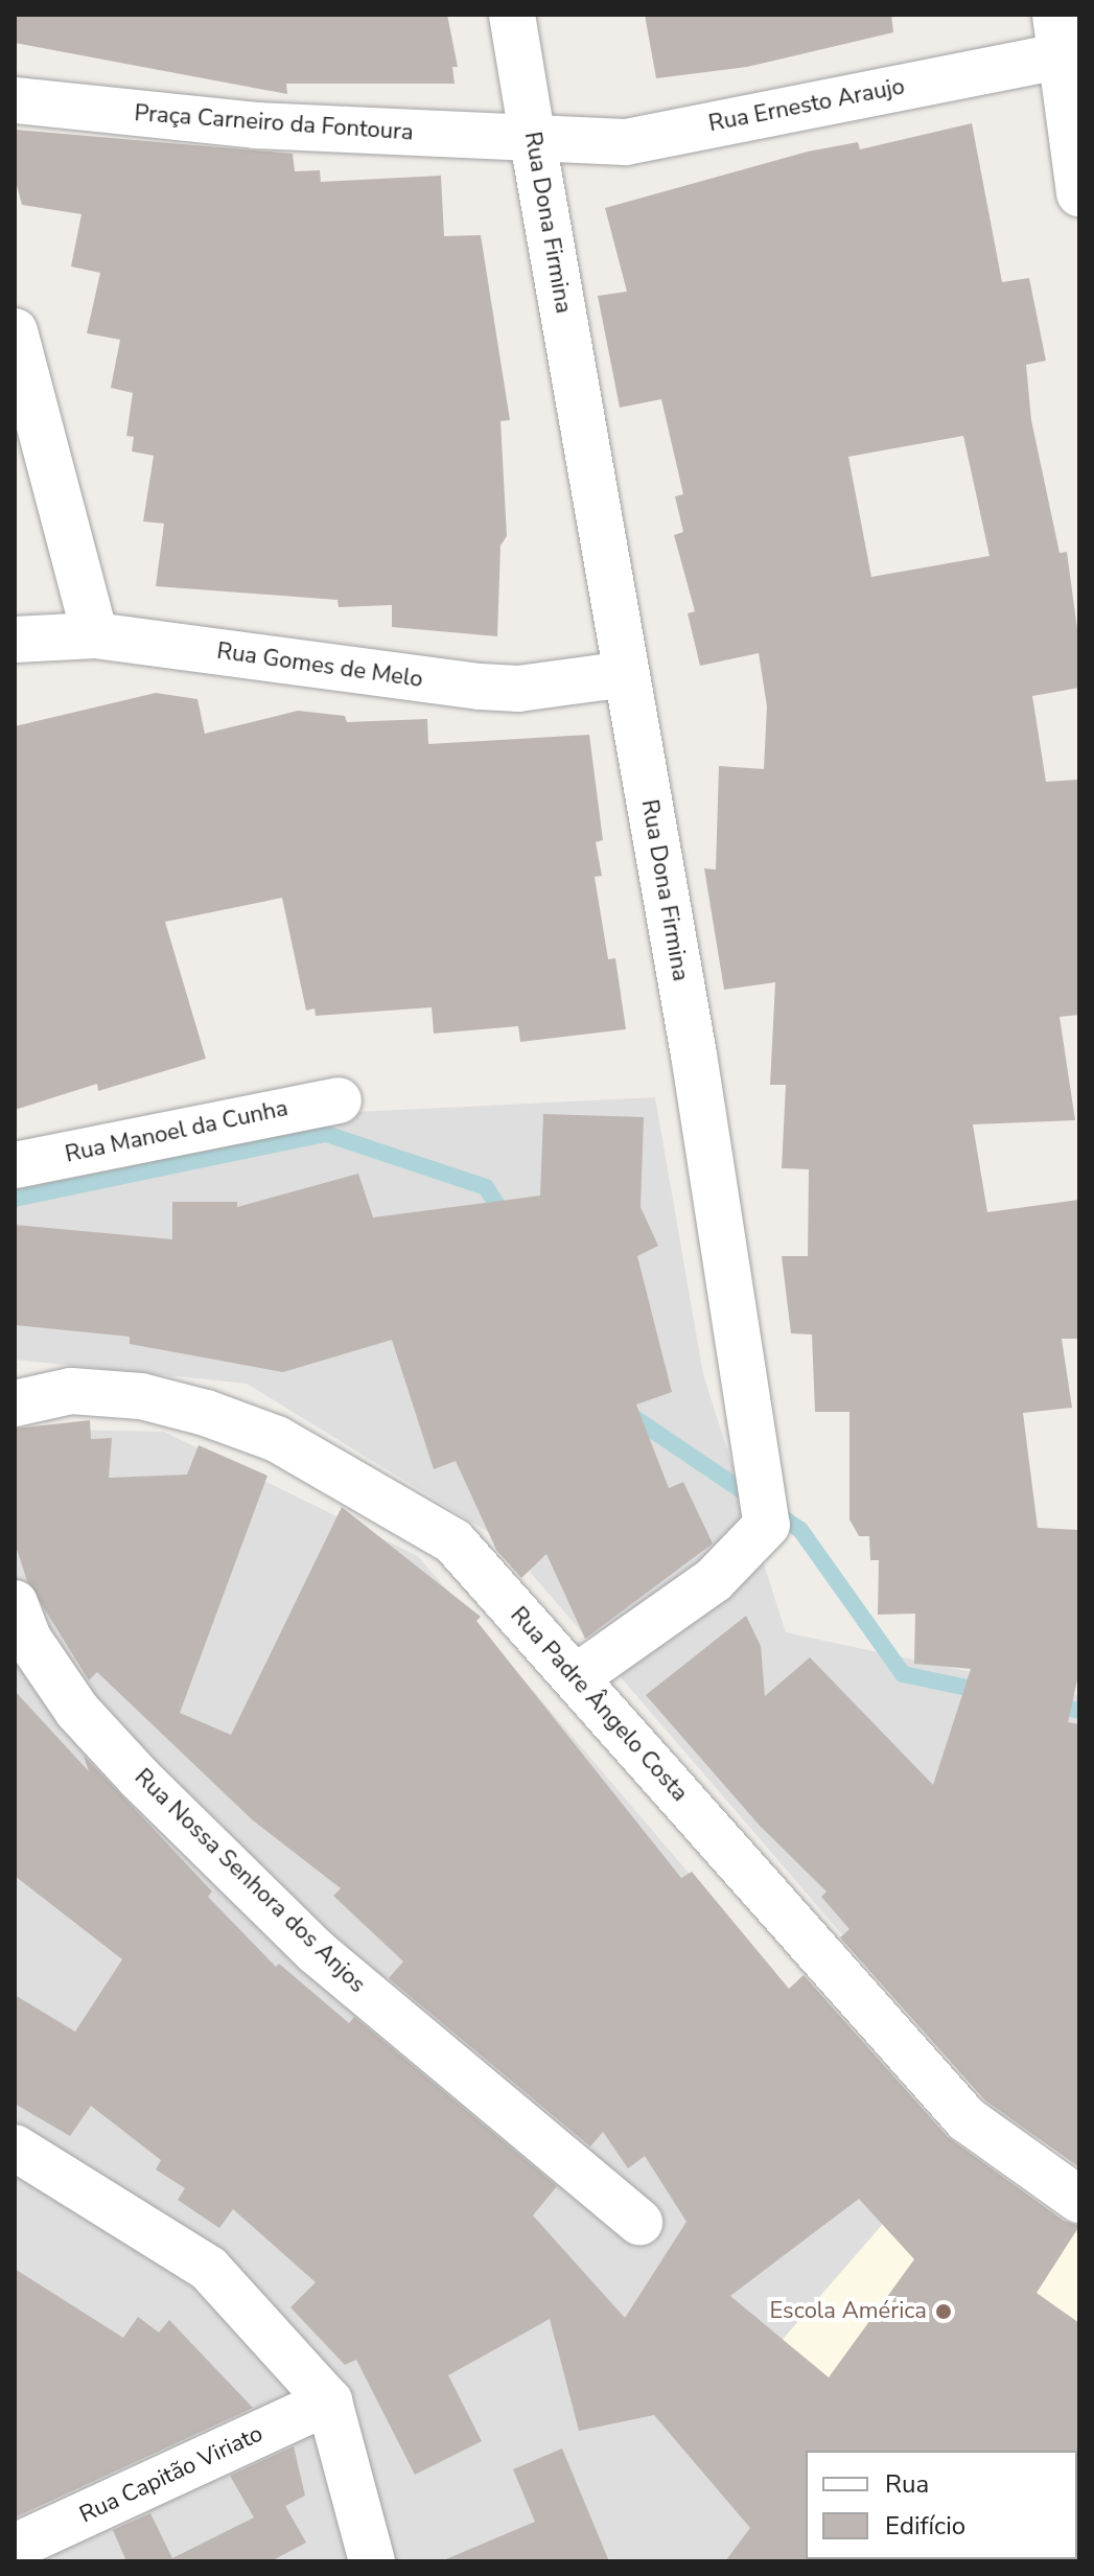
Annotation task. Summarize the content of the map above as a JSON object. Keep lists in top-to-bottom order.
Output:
{
  "streets": {
    "street": [
      "Rua Ernesto Araujo",
      "Praça Carneiro da Fontoura",
      "Rua Dona Firmina",
      "Rua Gomes de Melo",
      "Rua Manoel da Cunha",
      "Rua Padre Ângelo Costa",
      "Rua Nossa Senhora dos Anjos",
      "Rua Capitão Viriato"
    ]
  },
  "crossings": [
    ["Rua Ernesto Araujo", "Praça Carneiro da Fontoura"],
    ["Rua Ernesto Araujo", "Rua Dona Firmina"],
    ["Praça Carneiro da Fontoura", "Rua Dona Firmina"],
    ["Rua Dona Firmina", "Rua Gomes de Melo"],
    ["Rua Dona Firmina", "Rua Padre Ângelo Costa"]
  ],
  "places": ["Escola América"],
  "legend": ["Rua", "Edifício"]
}
